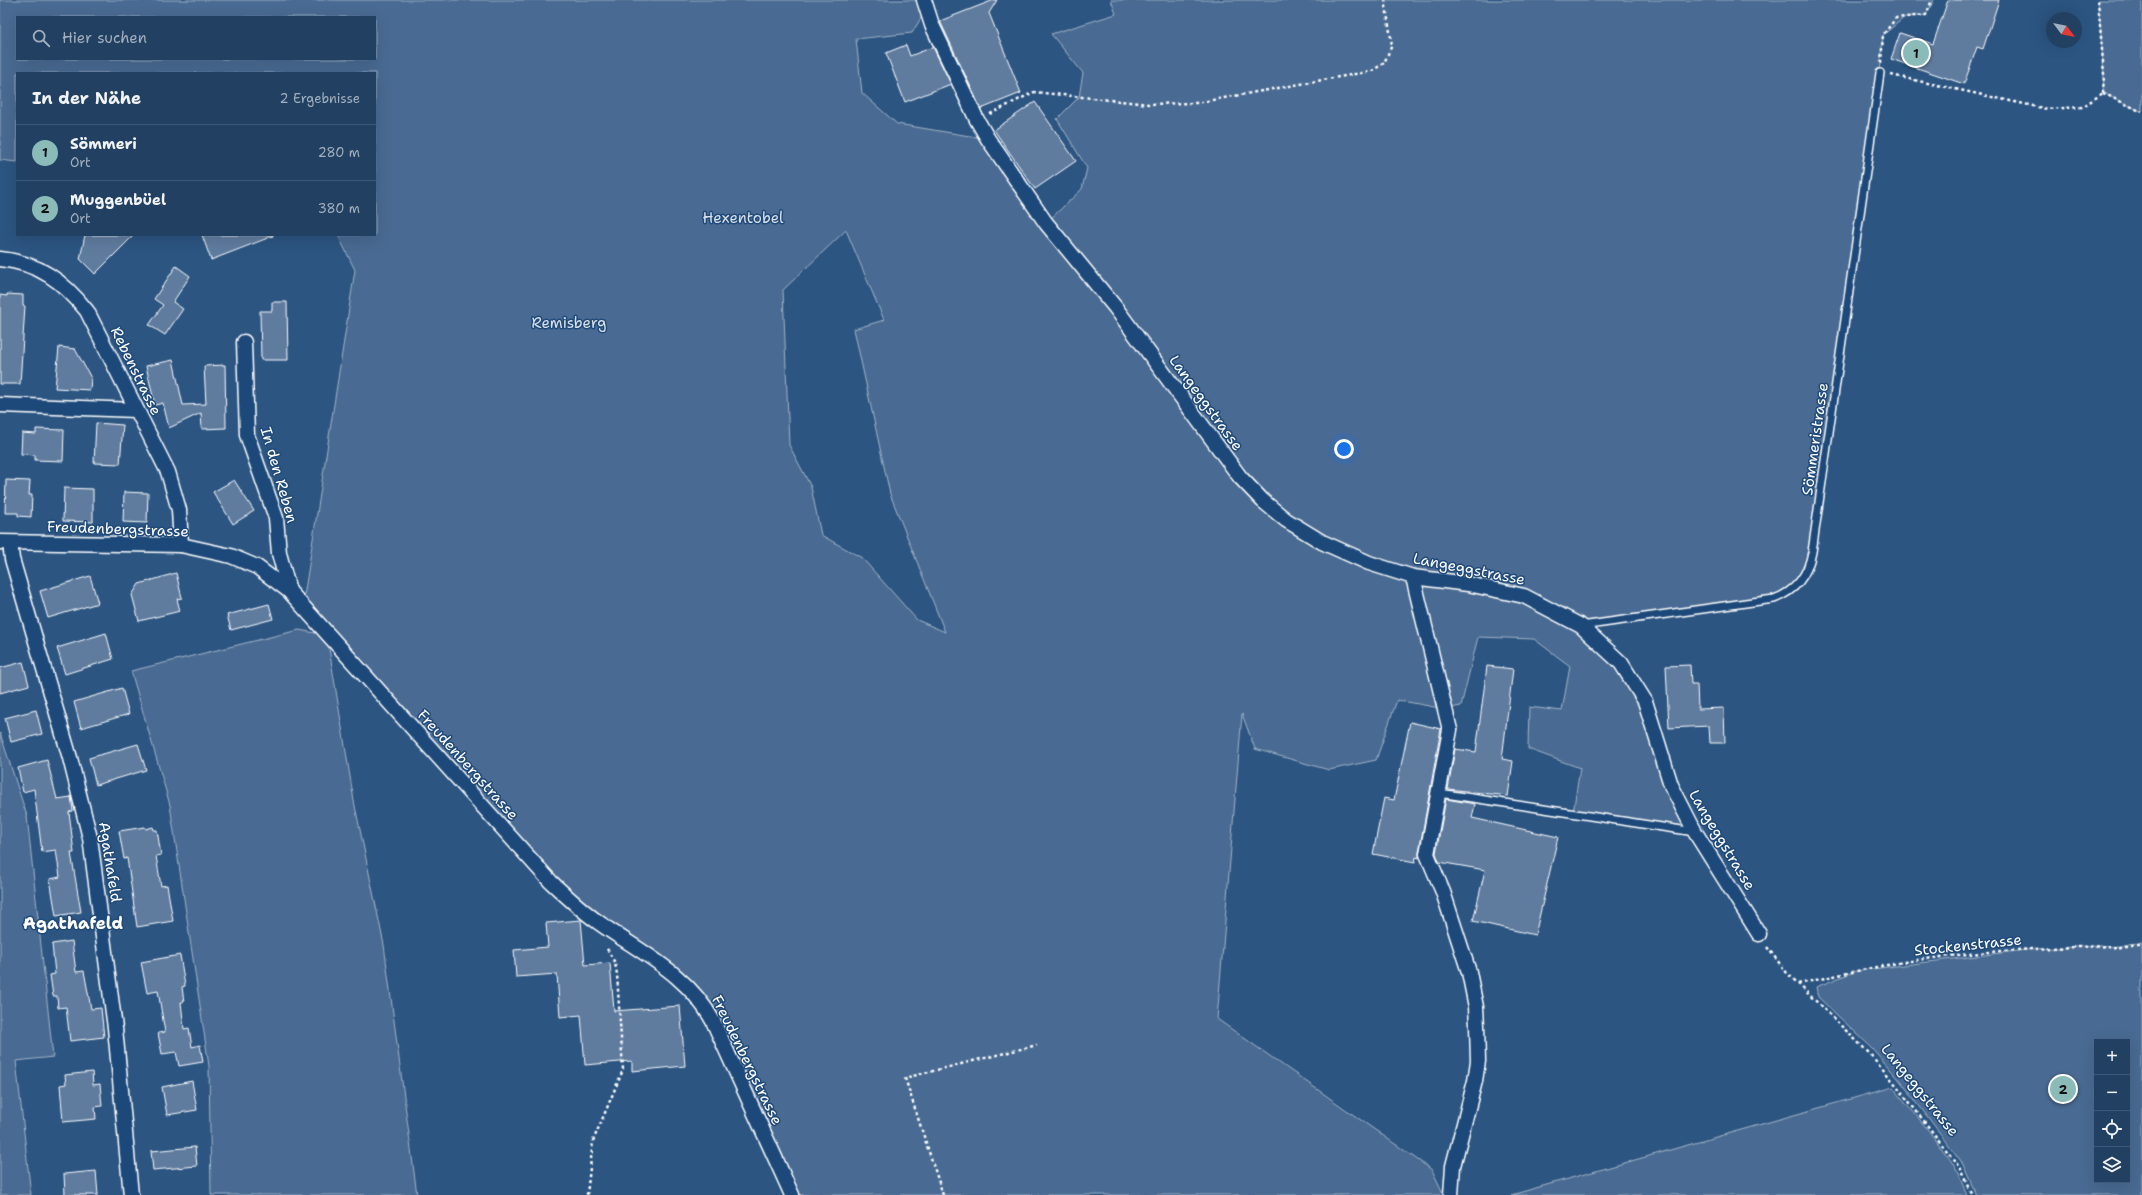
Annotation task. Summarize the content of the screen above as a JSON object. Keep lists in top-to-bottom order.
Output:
{
  "streets": {
    "street": [
      "Rebenstrasse",
      "Langeggstrasse",
      "In den Reben",
      "Freudenbergstrasse",
      "Agathafeld"
    ],
    "lane": ["Sömmeristrasse"],
    "path": ["Stockenstrasse"]
  },
  "crossings": [
    ["Rebenstrasse", "Freudenbergstrasse"],
    ["Langeggstrasse", "Sömmeristrasse"],
    ["Langeggstrasse", "Stockenstrasse"],
    ["In den Reben", "Freudenbergstrasse"],
    ["Freudenbergstrasse", "Agathafeld"]
  ],
  "districts": ["Agathafeld"],
  "parks": ["Hexentobel", "Remisberg"],
  "north": "bottom right",
  "page": {
    "search": "Hier suchen",
    "pins": ["1", "2"],
    "heading": ["In der Nähe", "2 Ergebnisse"],
    "list": [
      {
        "mark": "1",
        "name": "Sömmeri",
        "note": "Ort",
        "value": "280 m"
      },
      {
        "mark": "2",
        "name": "Muggenbüel",
        "note": "Ort",
        "value": "380 m"
      }
    ],
    "map_buttons": ["+", "−"]
  }
}
